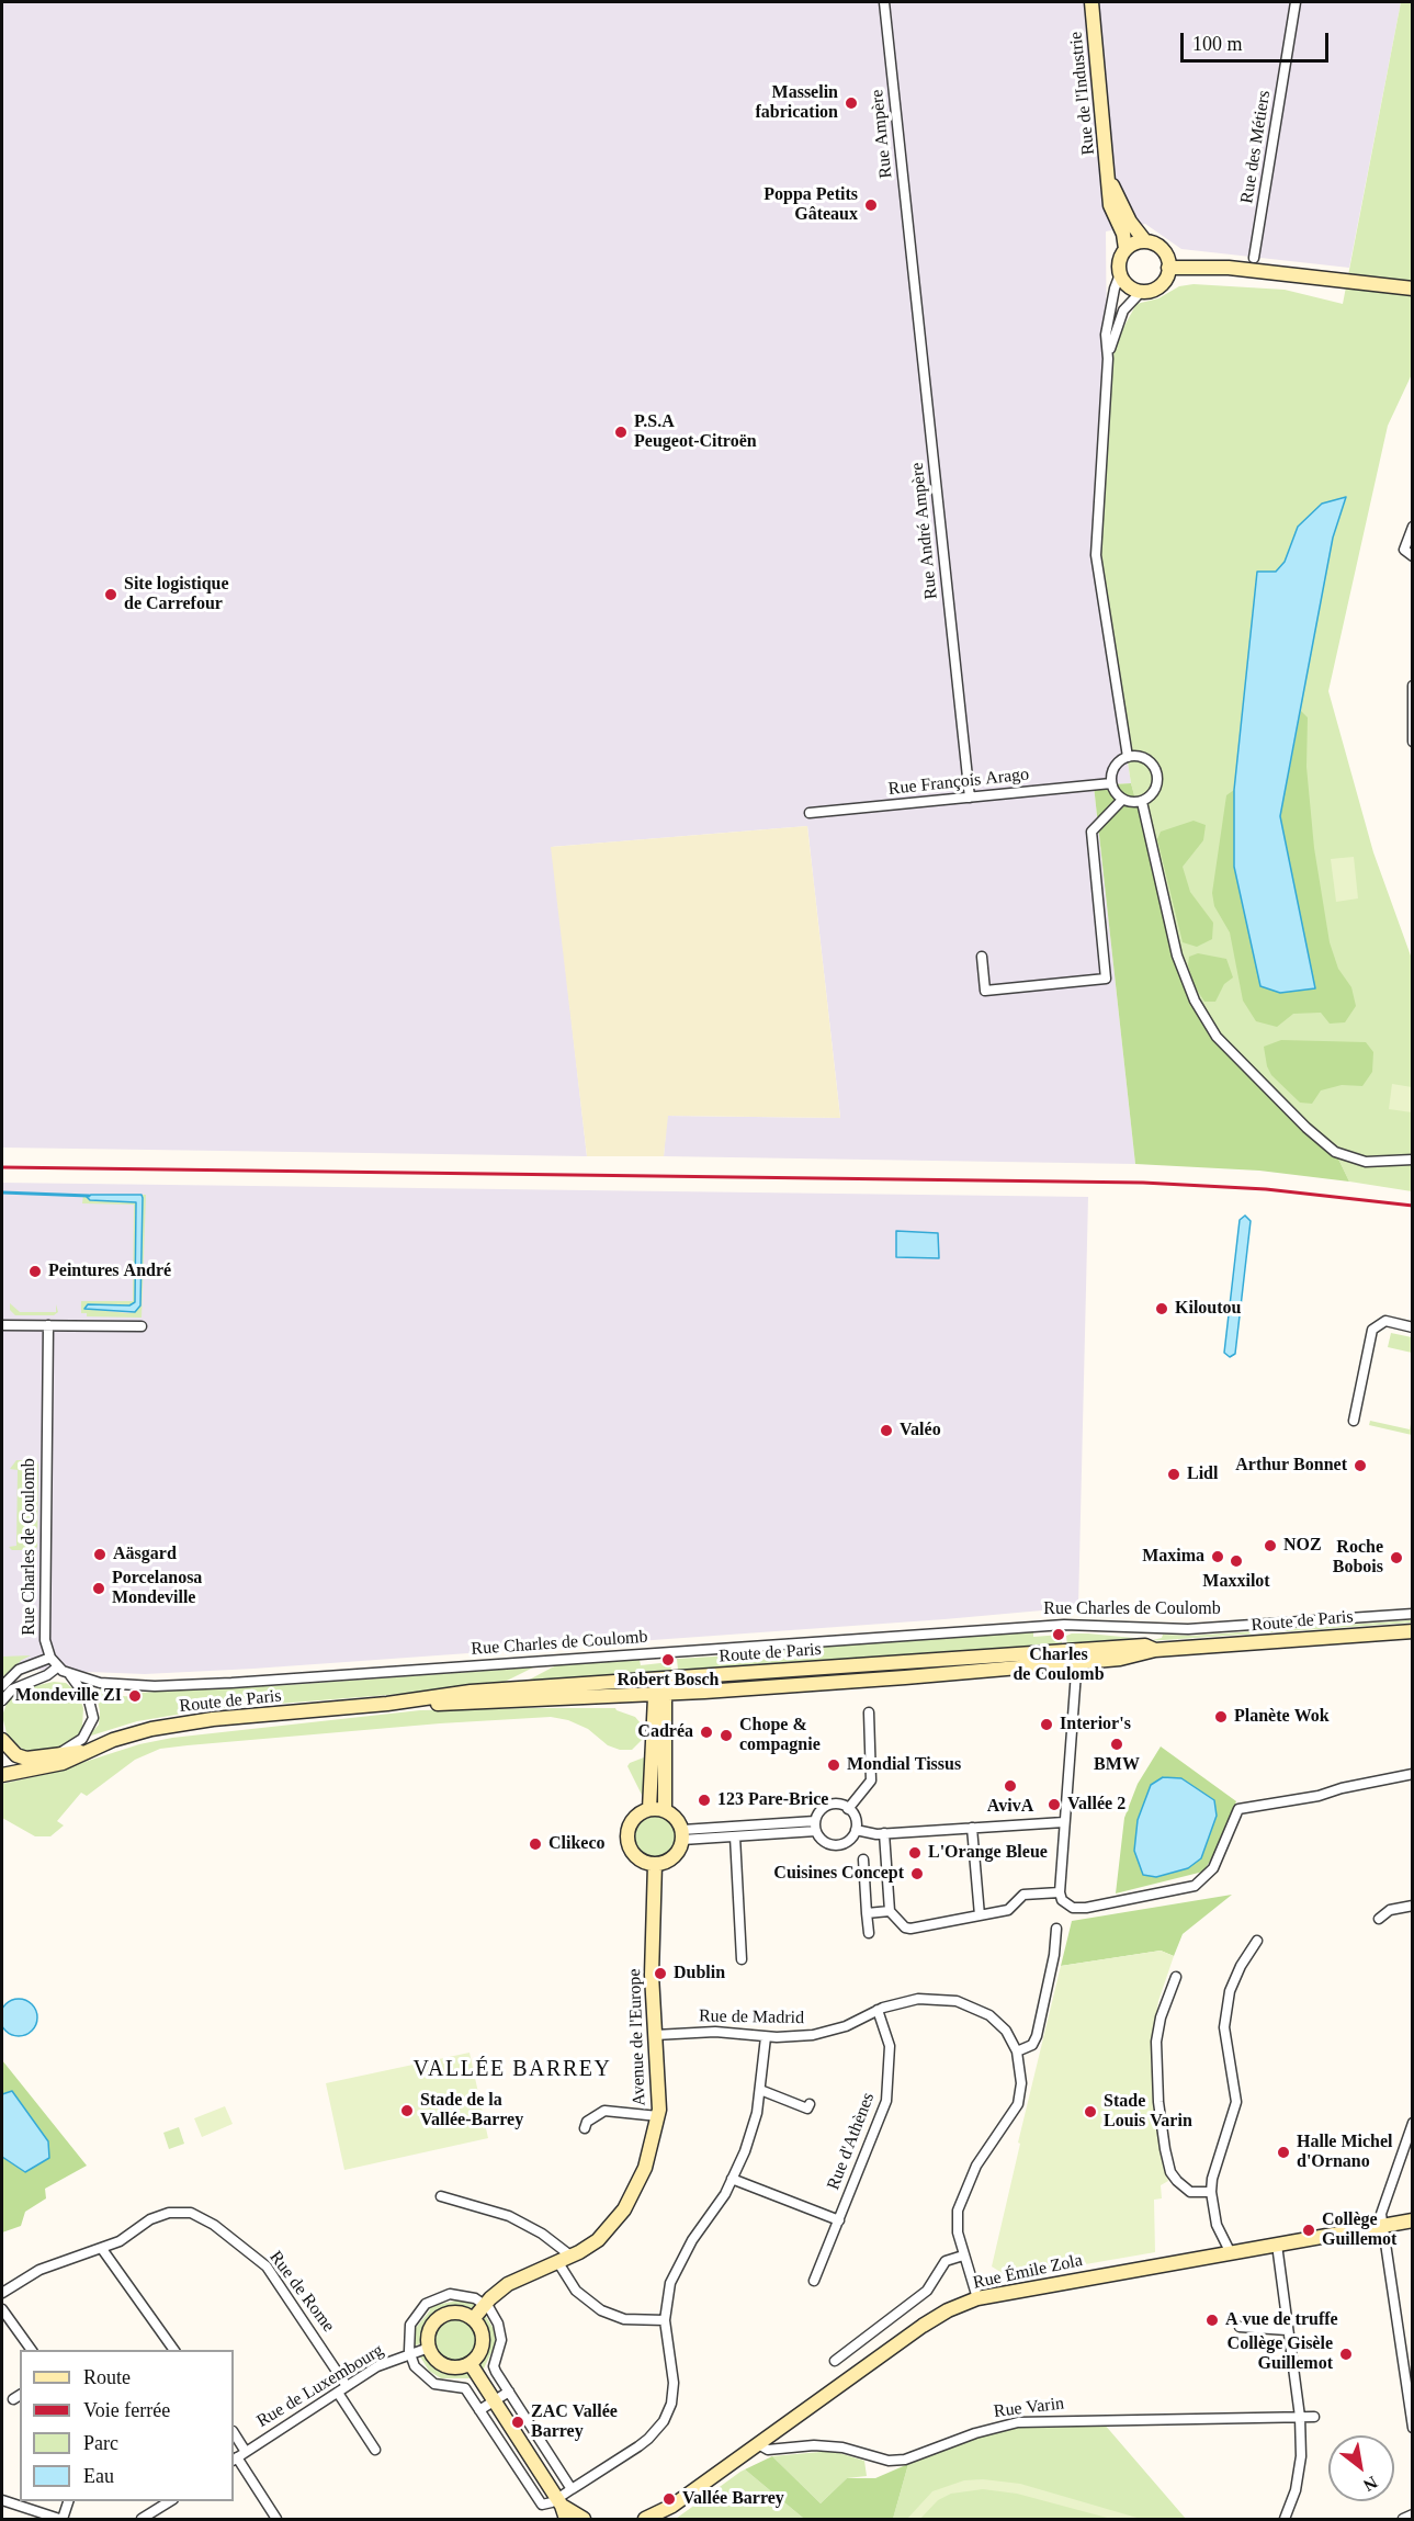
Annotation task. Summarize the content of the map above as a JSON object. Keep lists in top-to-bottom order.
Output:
{
  "streets": {
    "main road": [
      "Rue de l'Industrie",
      "Route de Paris",
      "Avenue de l'Europe",
      "Rue Émile Zola"
    ],
    "street": [
      "Rue Ampère",
      "Rue des Métiers",
      "Rue André Ampère",
      "Rue François Arago",
      "Rue Charles de Coulomb",
      "Rue de Madrid",
      "Rue d'Athènes",
      "Rue de Rome",
      "Rue de Luxembourg",
      "Rue Varin"
    ]
  },
  "crossings": [
    ["Rue Ampère", "Rue André Ampère"],
    ["Rue André Ampère", "Rue François Arago"],
    ["Rue de Madrid", "Avenue de l'Europe"],
    ["Rue de Madrid", "Rue d'Athènes"],
    ["Avenue de l'Europe", "Rue de Luxembourg"],
    ["Rue Émile Zola", "Rue Varin"],
    ["Rue de Rome", "Rue de Luxembourg"]
  ],
  "districts": ["VALLÉE BARREY"],
  "places": [
    "Masselin fabrication",
    "Poppa Petits Gâteaux",
    "P.S.A Peugeot-Citroën",
    "Site logistique de Carrefour",
    "Peintures André",
    "Kiloutou",
    "Valéo",
    "Arthur Bonnet",
    "Lidl",
    "NOZ",
    "Aäsgard",
    "Maxima",
    "Roche Bobois",
    "Maxxilot",
    "Porcelanosa Mondeville",
    "Charles de Coulomb",
    "Robert Bosch",
    "Mondeville ZI",
    "Planète Wok",
    "Interior's",
    "Cadréa",
    "Chope & compagnie",
    "BMW",
    "Mondial Tissus",
    "AvivA",
    "123 Pare-Brice",
    "Vallée 2",
    "Clikeco",
    "L'Orange Bleue",
    "Cuisines Concept",
    "Dublin",
    "Stade de la Vallée-Barrey",
    "Stade Louis Varin",
    "Halle Michel d'Ornano",
    "Collège Guillemot",
    "A vue de truffe",
    "Collège Gisèle Guillemot",
    "ZAC Vallée Barrey",
    "Vallée Barrey"
  ],
  "legend": [
    "Route",
    "Voie ferrée",
    "Parc",
    "Eau"
  ],
  "scale_bar": "100 m",
  "north": "bottom right"
}
